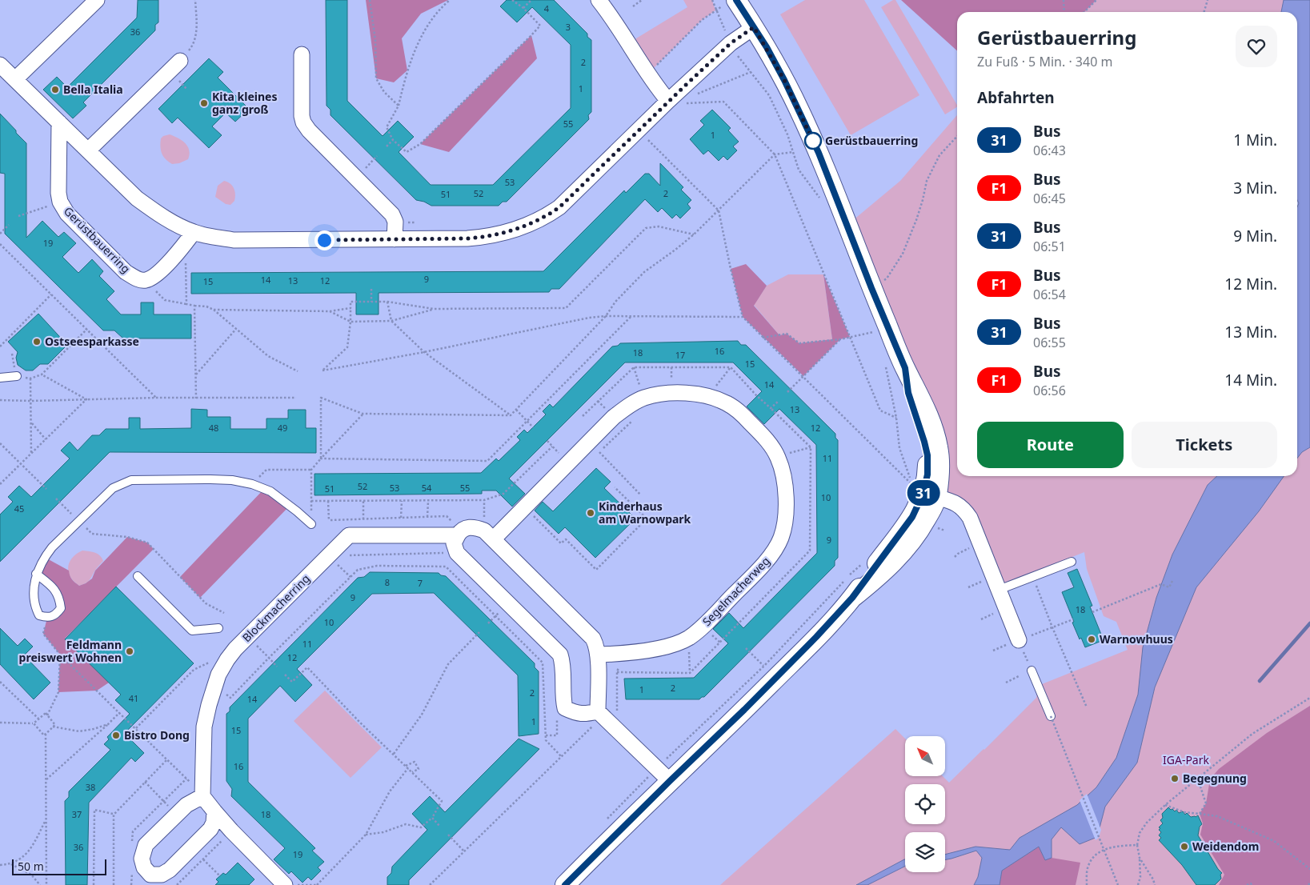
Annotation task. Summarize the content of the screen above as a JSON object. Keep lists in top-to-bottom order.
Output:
{
  "streets": {
    "street": ["Gerüstbauerring", "Segelmacherweg", "Blockmacherring"]
  },
  "crossings": [
    ["Segelmacherweg", "Blockmacherring"]
  ],
  "parks": ["IGA-Park"],
  "places": [
    "Bella Italia",
    "Kita kleines ganz groß",
    "Gerüstbauerring",
    "Ostseesparkasse",
    "Kinderhaus am Warnowpark",
    "Warnowhuus",
    "Feldmann preiswert Wohnen",
    "Bistro Dong",
    "Begegnung",
    "Weidendom"
  ],
  "lines": ["bus line 31"],
  "house_numbers": [
    "4",
    "3",
    "36",
    "2",
    "1",
    "55",
    "1",
    "53",
    "52",
    "2",
    "51",
    "19",
    "9",
    "14",
    "13",
    "12",
    "15",
    "16",
    "18",
    "17",
    "15",
    "14",
    "13",
    "48",
    "49",
    "12",
    "11",
    "52",
    "53",
    "54",
    "55",
    "51",
    "10",
    "45",
    "9",
    "8",
    "7",
    "9",
    "18",
    "10",
    "11",
    "12",
    "2",
    "1",
    "2",
    "41",
    "14",
    "1",
    "15",
    "16",
    "38",
    "37",
    "18",
    "36",
    "19"
  ],
  "scale_bar": "50 m",
  "north": "top left",
  "page": {
    "on_map": "31",
    "heading": [
      ["Gerüstbauerring", "Zu Fuß · 5 Min. · 340 m"],
      "Abfahrten"
    ],
    "list": [
      {
        "mark": "31",
        "name": "Bus",
        "note": "06:43",
        "value": "1 Min."
      },
      {
        "mark": "F1",
        "name": "Bus",
        "note": "06:45",
        "value": "3 Min."
      },
      {
        "mark": "31",
        "name": "Bus",
        "note": "06:51",
        "value": "9 Min."
      },
      {
        "mark": "F1",
        "name": "Bus",
        "note": "06:54",
        "value": "12 Min."
      },
      {
        "mark": "31",
        "name": "Bus",
        "note": "06:55",
        "value": "13 Min."
      },
      {
        "mark": "F1",
        "name": "Bus",
        "note": "06:56",
        "value": "14 Min."
      }
    ],
    "buttons": ["Route", "Tickets"],
    "scale": "50 m"
  }
}
